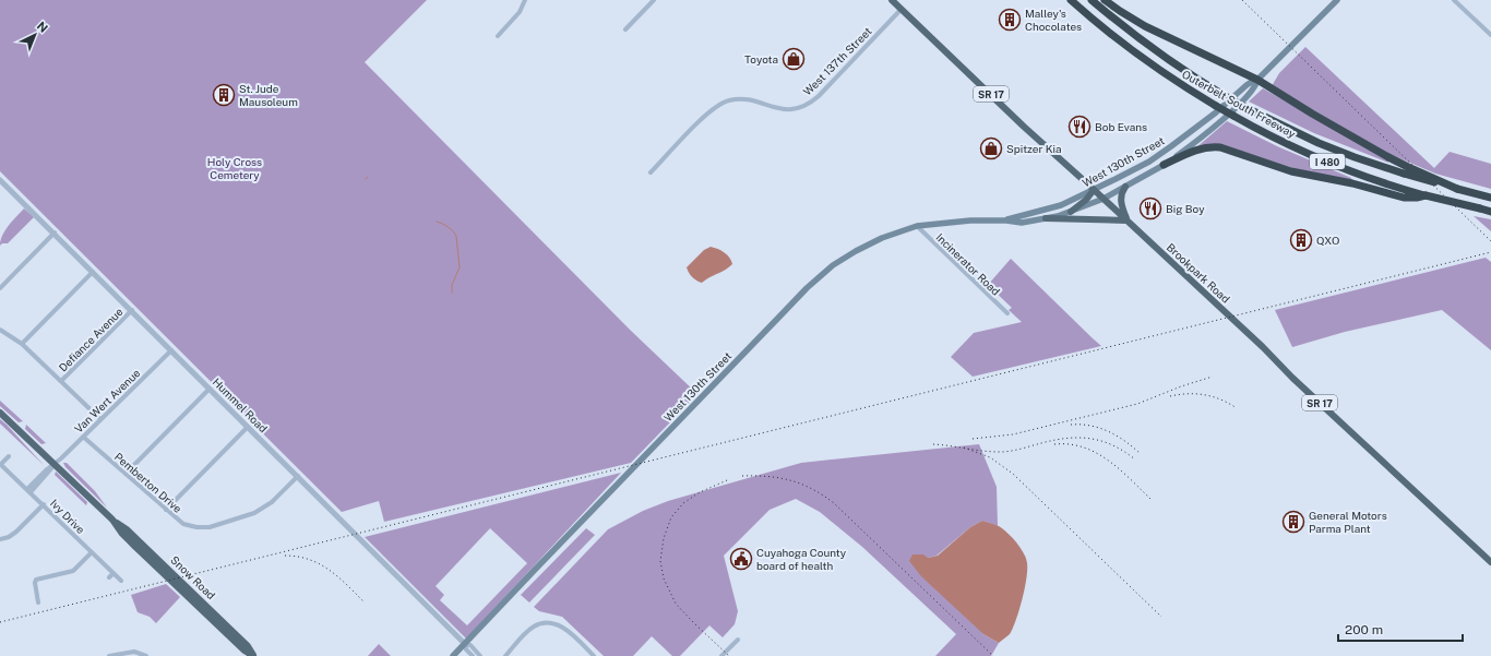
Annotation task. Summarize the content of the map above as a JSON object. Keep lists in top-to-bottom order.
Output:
{
  "streets": {
    "highway": ["Outerbelt South Freeway", "I 480"],
    "main road": [
      "SR 17",
      "West 130th Street",
      "Brookpark Road",
      "Snow Road"
    ],
    "street": [
      "West 137th Street",
      "Incinerator Road",
      "Defiance Avenue",
      "Van Wert Avenue",
      "Hummel Road",
      "Pemberton Drive",
      "Ivy Drive"
    ]
  },
  "crossings": [
    ["West 137th Street", "Brookpark Road"],
    ["West 130th Street", "Incinerator Road"],
    ["West 130th Street", "Brookpark Road"],
    ["West 130th Street", "Hummel Road"],
    ["Defiance Avenue", "Hummel Road"],
    ["Van Wert Avenue", "Hummel Road"],
    ["Van Wert Avenue", "Pemberton Drive"],
    ["Van Wert Avenue", "Ivy Drive"],
    ["Van Wert Avenue", "Snow Road"],
    ["Hummel Road", "Pemberton Drive"]
  ],
  "parks": ["Holy Cross Cemetery"],
  "places": {
    "building": [
      "Malley's Chocolates",
      "St. Jude Mausoleum",
      "QXO",
      "General Motors Parma Plant"
    ],
    "shop": ["Toyota", "Spitzer Kia"],
    "restaurant": ["Bob Evans", "Big Boy"],
    "public building": ["Cuyahoga County board of health"]
  },
  "scale_bar": "200 m",
  "north": "top right"
}
